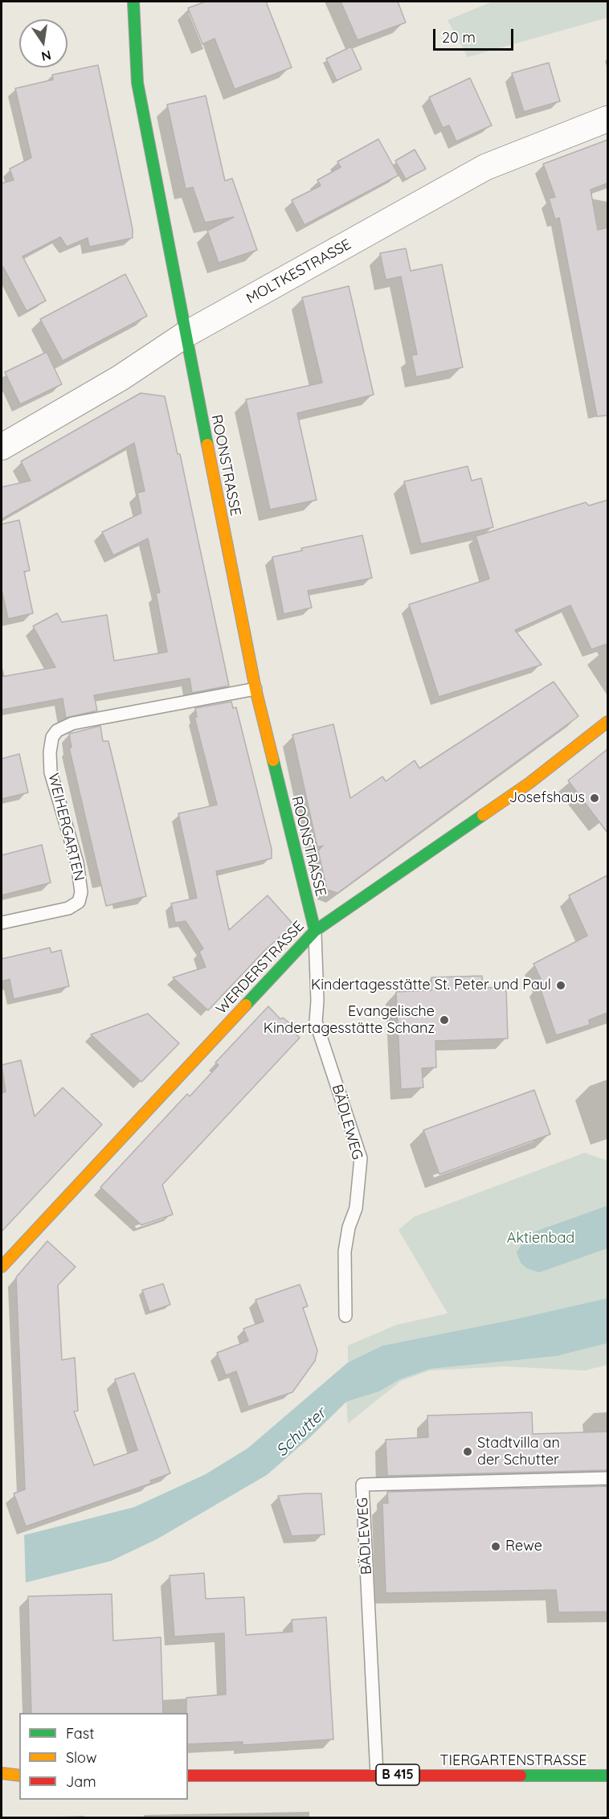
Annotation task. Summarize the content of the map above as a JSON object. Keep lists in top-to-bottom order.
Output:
{
  "streets": {
    "street": [
      "MOLTKESTRASSE",
      "ROONSTRASSE",
      "WERDERSTRASSE",
      "TIERGARTENSTRASSE",
      "B 415"
    ],
    "lane": ["WEIHERGARTEN", "BÄDLEWEG"]
  },
  "crossings": [
    ["MOLTKESTRASSE", "ROONSTRASSE"],
    ["ROONSTRASSE", "WEIHERGARTEN"],
    ["ROONSTRASSE", "WERDERSTRASSE"],
    ["ROONSTRASSE", "BÄDLEWEG"],
    ["WERDERSTRASSE", "BÄDLEWEG"],
    ["BÄDLEWEG", "TIERGARTENSTRASSE"]
  ],
  "water": ["Schutter"],
  "parks": ["Aktienbad"],
  "places": [
    "Josefshaus",
    "Kindertagesstätte St. Peter und Paul",
    "Evangelische Kindertagesstätte Schanz",
    "Stadtvilla an der Schutter",
    "Rewe"
  ],
  "legend": ["Fast", "Slow", "Jam"],
  "scale_bar": "20 m",
  "north": "bottom"
}
